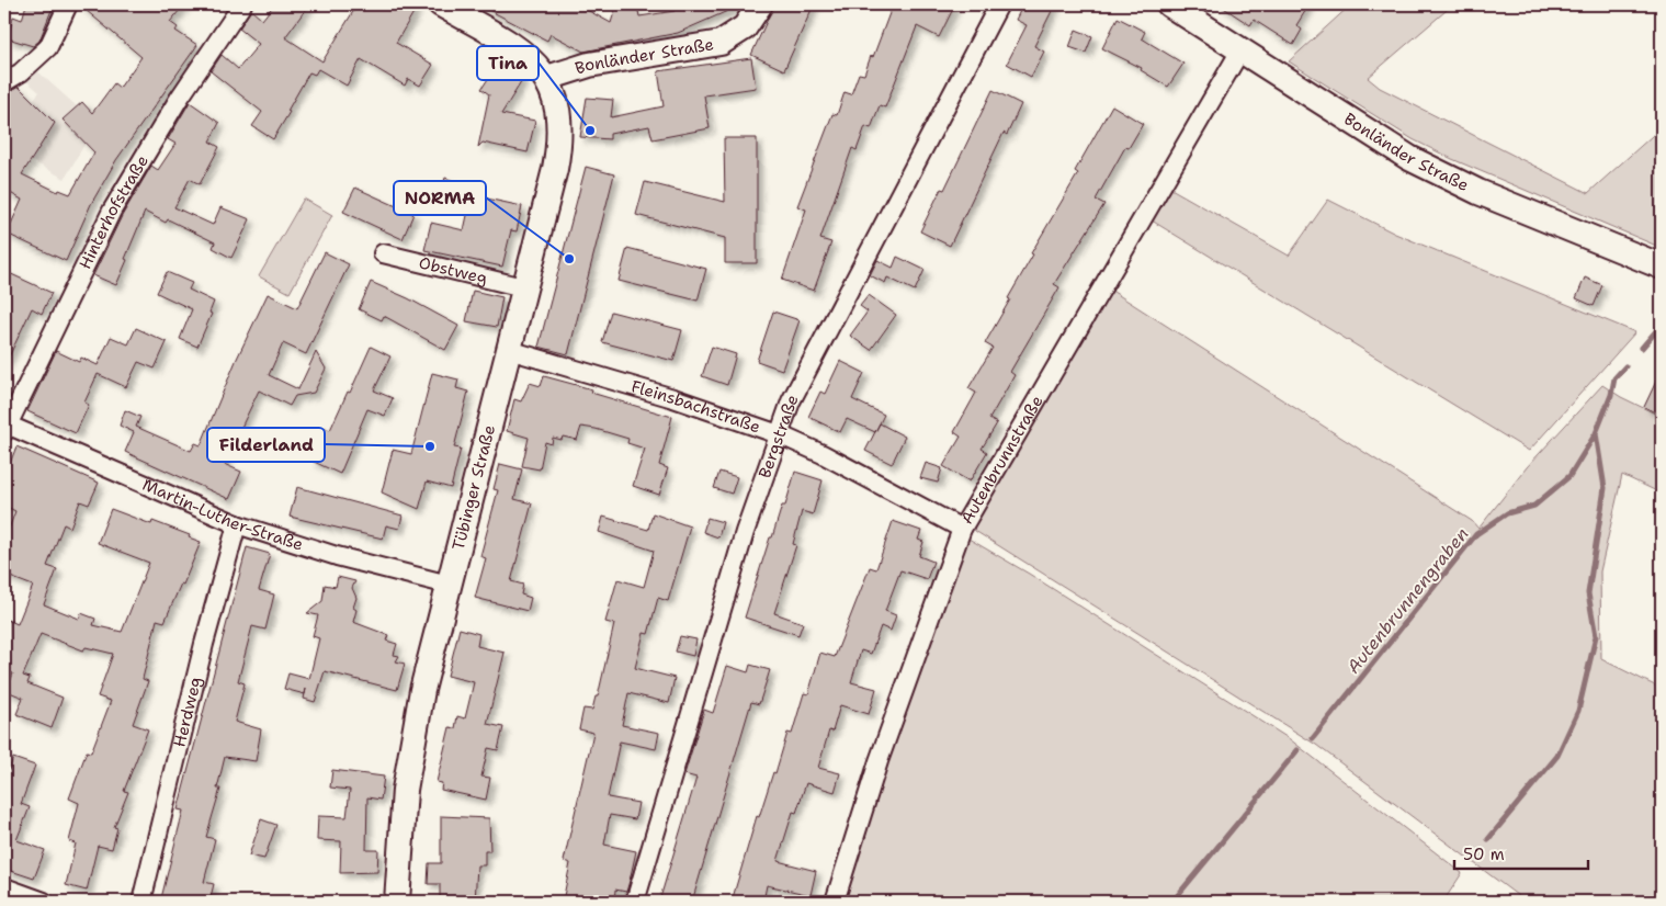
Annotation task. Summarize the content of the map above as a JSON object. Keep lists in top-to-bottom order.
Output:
{
  "streets": {
    "main road": ["Bonländer Straße", "Tübinger Straße"],
    "street": [
      "Hinterhofstraße",
      "Obstweg",
      "Fleinsbachstraße",
      "Bergstraße",
      "Autenbrunnstraße",
      "Martin-Luther-Straße",
      "Herdweg"
    ]
  },
  "crossings": [
    ["Bonländer Straße", "Autenbrunnstraße"],
    ["Bonländer Straße", "Tübinger Straße"],
    ["Hinterhofstraße", "Martin-Luther-Straße"],
    ["Obstweg", "Tübinger Straße"],
    ["Fleinsbachstraße", "Bergstraße"],
    ["Fleinsbachstraße", "Autenbrunnstraße"],
    ["Fleinsbachstraße", "Tübinger Straße"],
    ["Tübinger Straße", "Martin-Luther-Straße"],
    ["Martin-Luther-Straße", "Herdweg"]
  ],
  "water": ["Autenbrunnengraben"],
  "places": ["Tina", "NORMA", "Filderland"],
  "scale_bar": "50 m"
}
